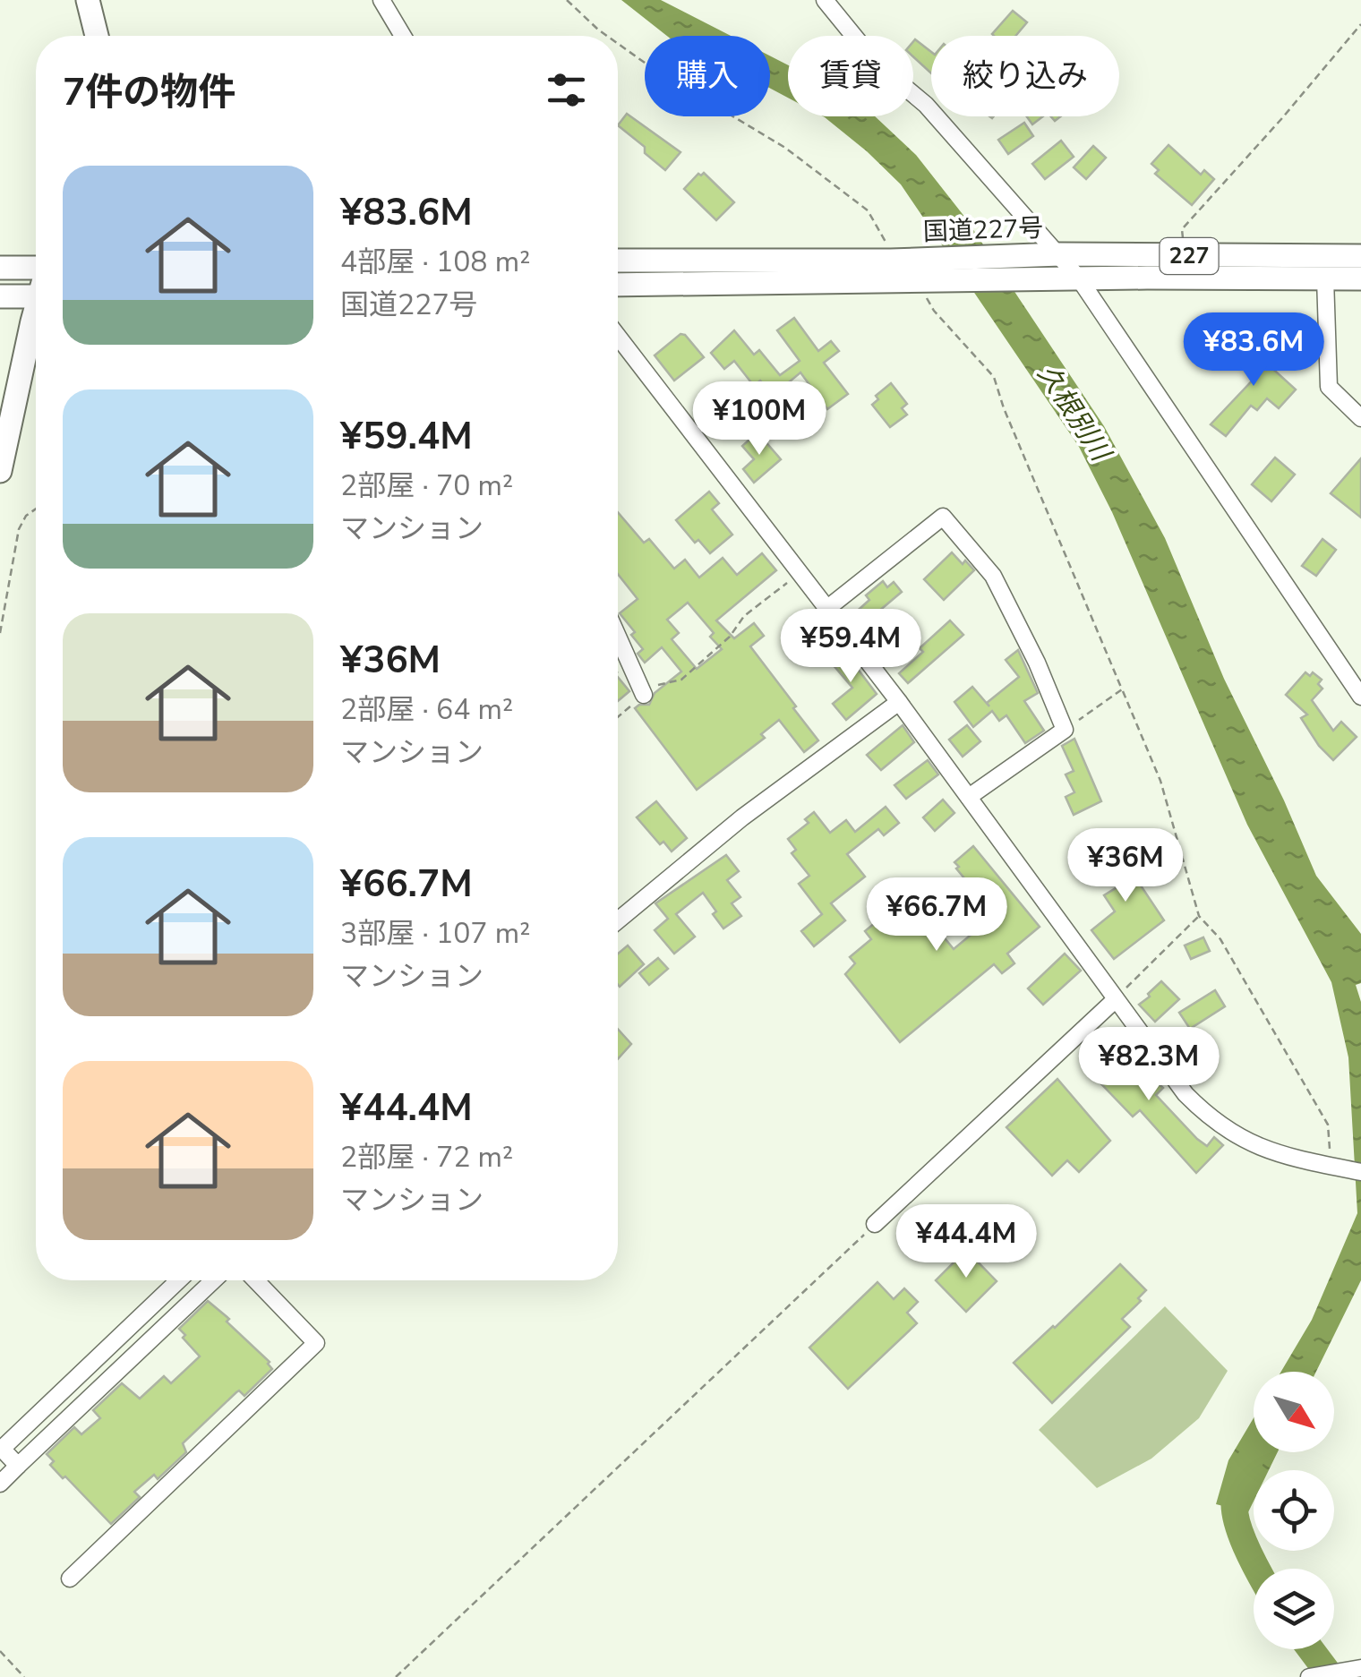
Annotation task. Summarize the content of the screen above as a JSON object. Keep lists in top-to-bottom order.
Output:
{
  "streets": {
    "highway": ["国道227号", "227"]
  },
  "water": ["久根別川"],
  "north": "bottom right",
  "page": {
    "chip": ["購入", "賃貸", "絞り込み"],
    "heading": "7件の物件",
    "list": [
      {
        "name": "¥83.6M",
        "note": "4部屋 · 108 m² · 国道227号"
      },
      {
        "name": "¥59.4M",
        "note": "2部屋 · 70 m² · マンション"
      },
      {
        "name": "¥36M",
        "note": "2部屋 · 64 m² · マンション"
      },
      {
        "name": "¥66.7M",
        "note": "3部屋 · 107 m² · マンション"
      },
      {
        "name": "¥44.4M",
        "note": "2部屋 · 72 m² · マンション"
      }
    ],
    "price": [
      "¥83.6M",
      "¥100M",
      "¥59.4M",
      "¥36M",
      "¥66.7M",
      "¥82.3M",
      "¥44.4M"
    ]
  }
}
